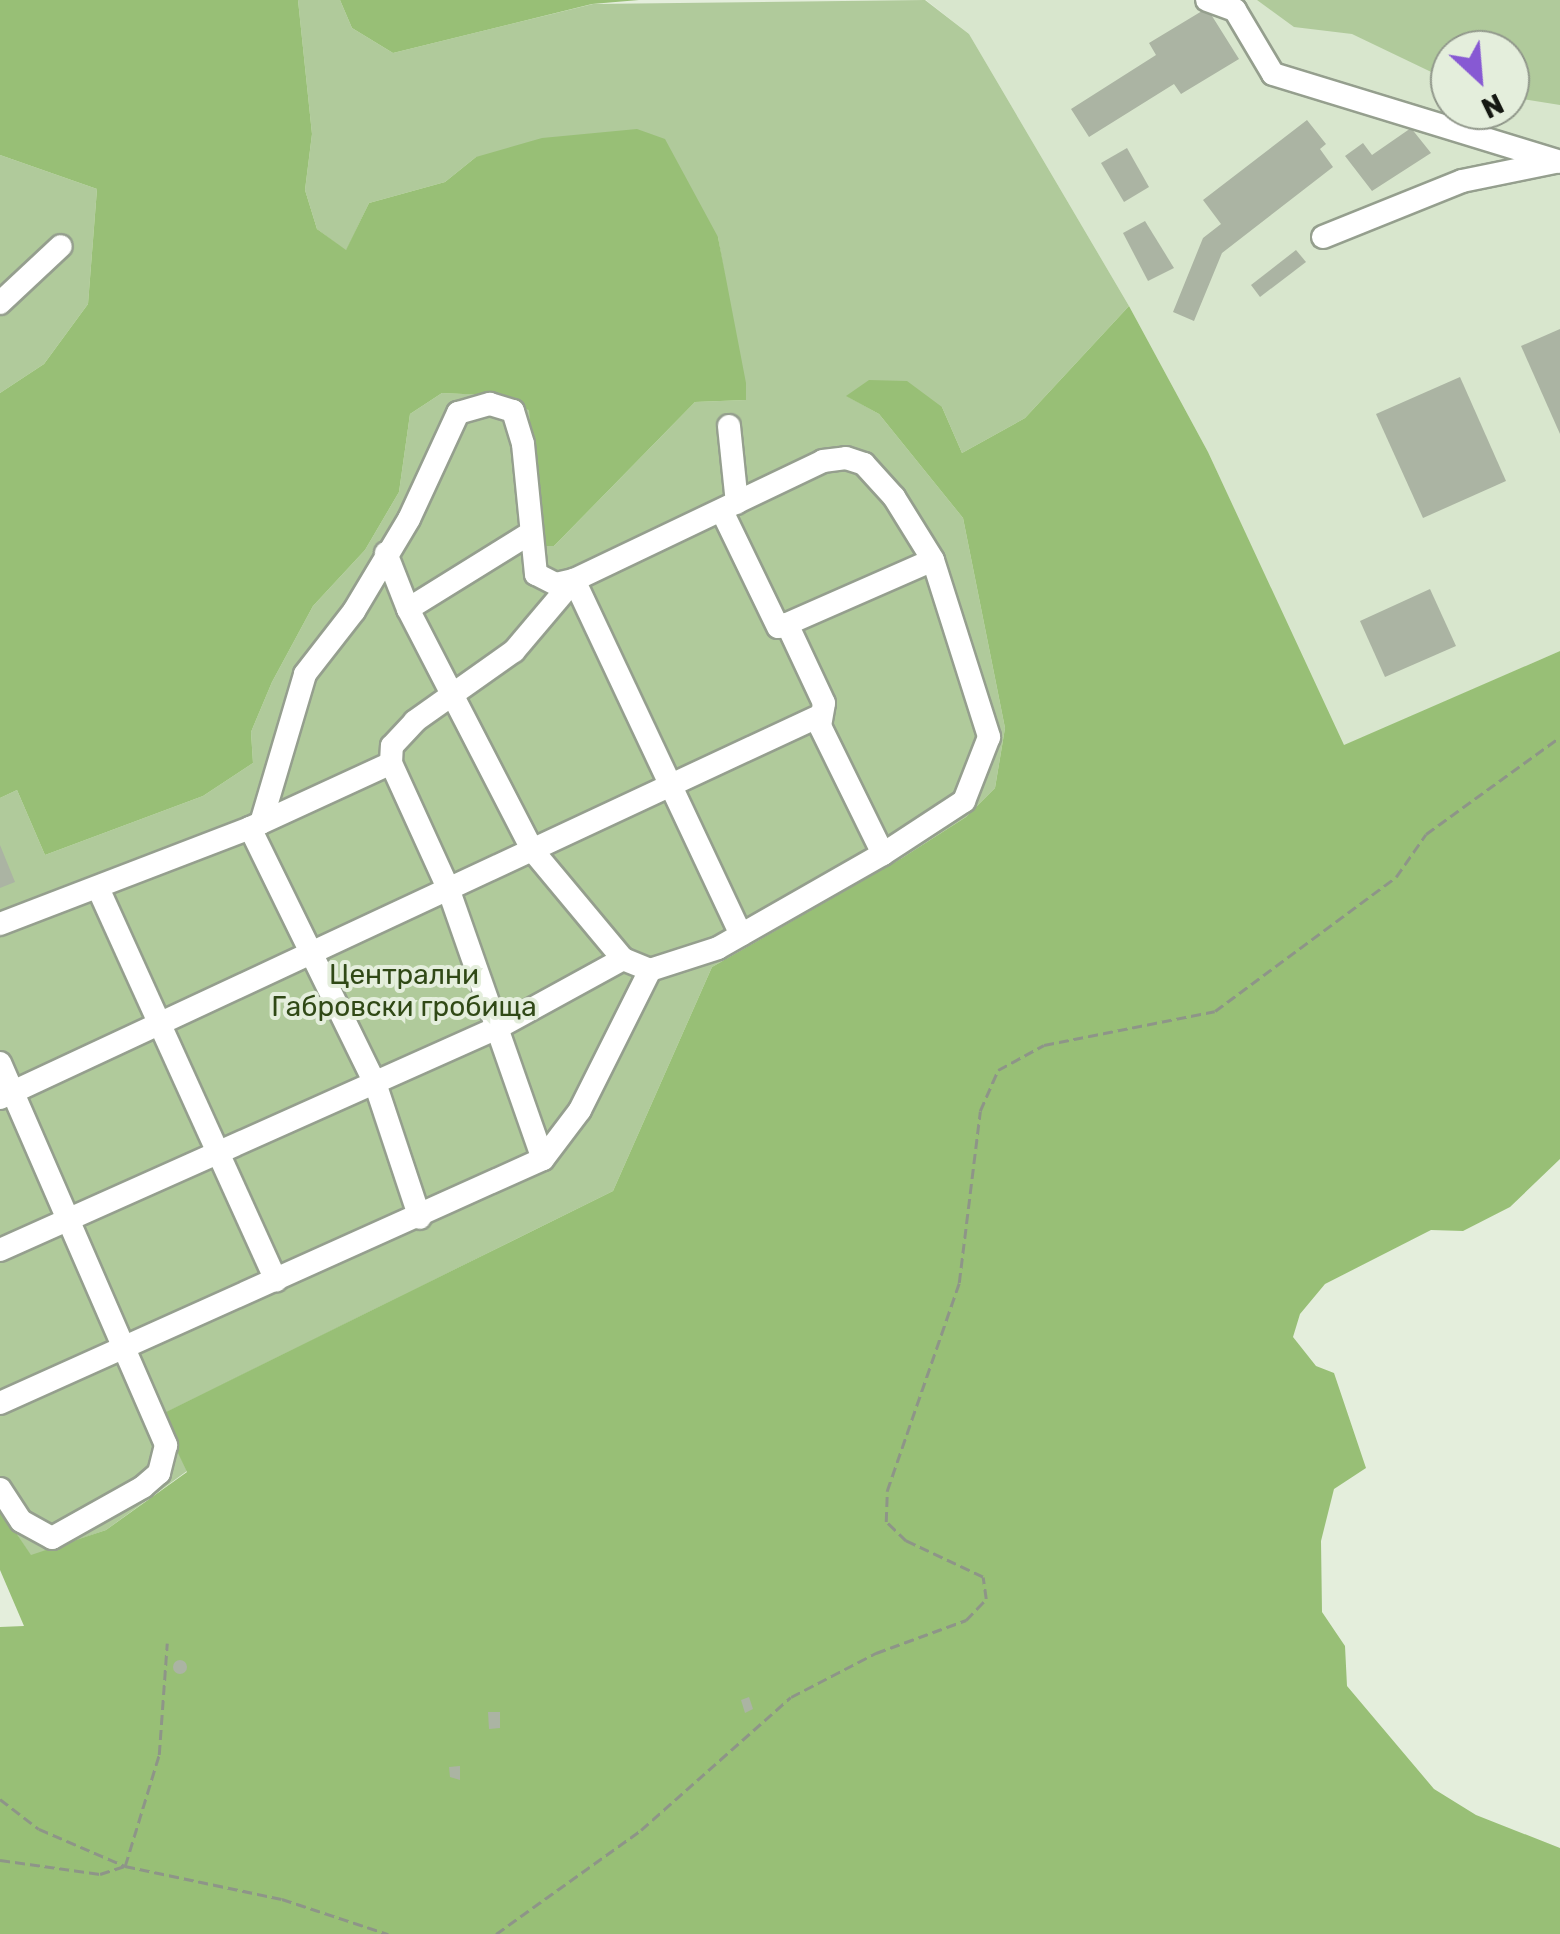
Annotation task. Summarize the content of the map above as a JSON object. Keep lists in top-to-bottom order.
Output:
{
  "parks": ["Централни Габровски гробища"],
  "north": "bottom right"
}
